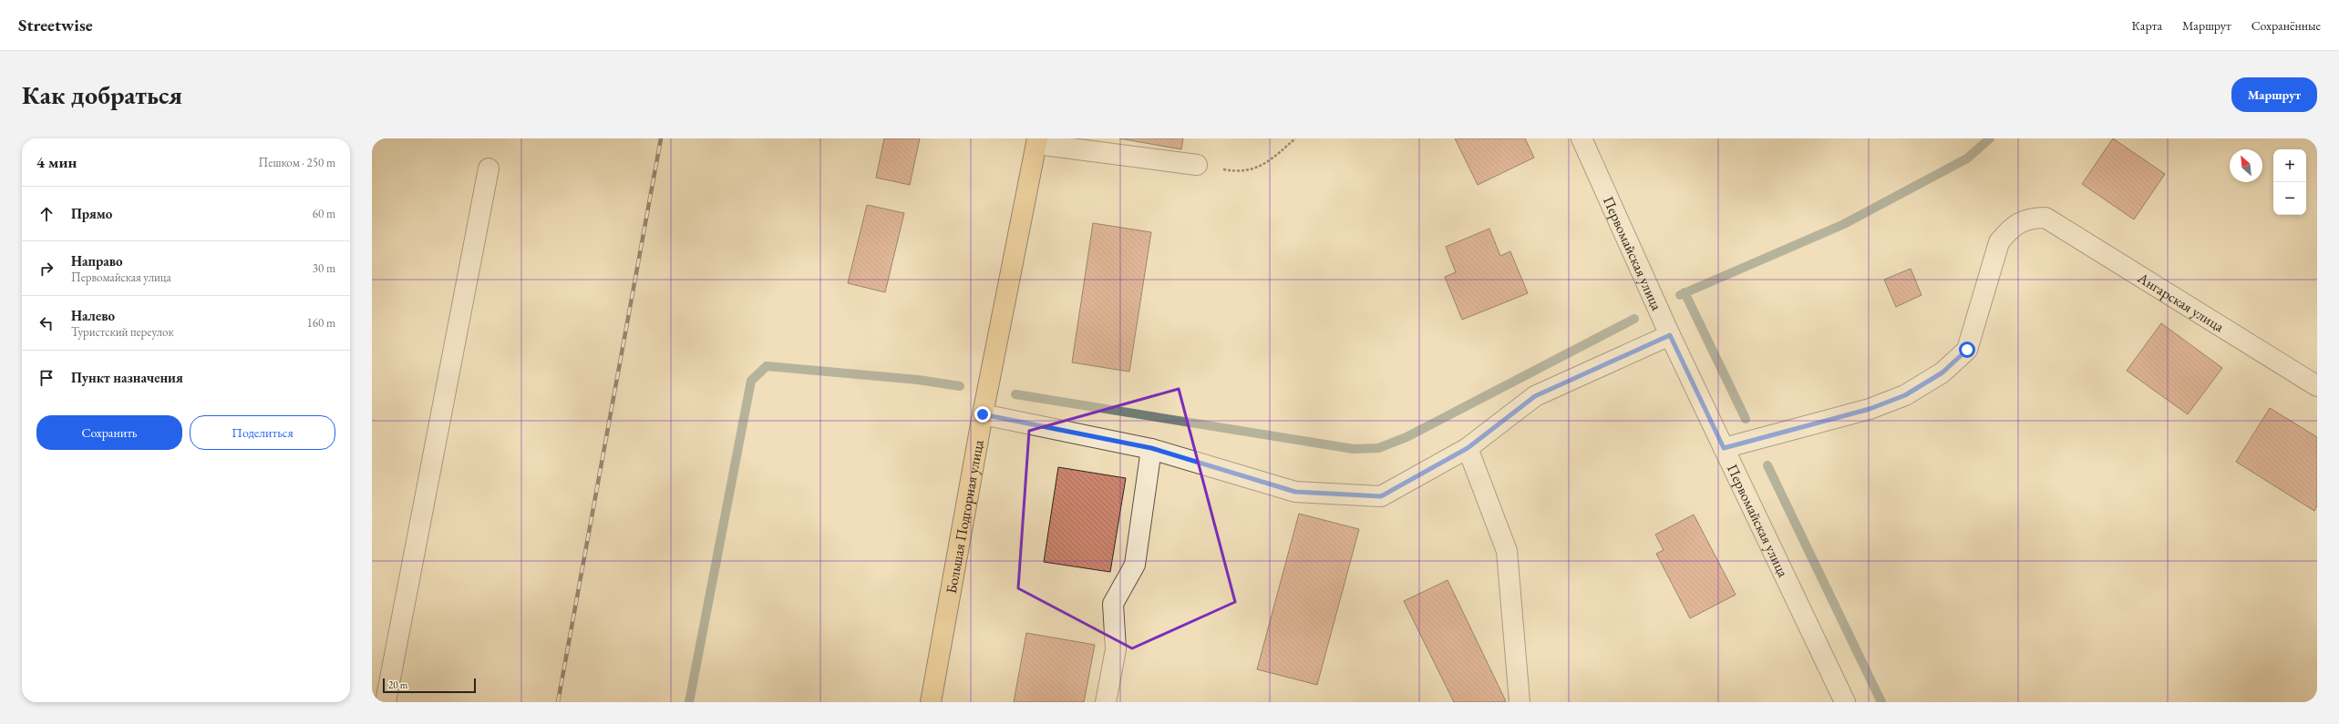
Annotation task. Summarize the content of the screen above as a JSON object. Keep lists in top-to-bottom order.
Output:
{
  "streets": {
    "main road": ["Большая Подгорная улица"],
    "street": ["Первомайская улица", "Ангарская улица"]
  },
  "crossings": [
    ["Первомайская улица", "Ангарская улица"]
  ],
  "scale_bar": "20 m",
  "north": "top left",
  "page": {
    "header": "Streetwise",
    "nav": ["Карта", "Маршрут", "Сохранённые"],
    "buttons": [
      "Маршрут",
      ["Сохранить", "Поделиться"]
    ],
    "title": "Как добраться",
    "heading": ["4 мин", "Пешком · 250 m"],
    "map_buttons": ["+", "−"],
    "list": [
      ["Прямо", "60 m"],
      ["Направо", "Первомайская улица", "30 m"],
      ["Налево", "Туристский переулок", "160 m"],
      "Пункт назначения"
    ],
    "scale": "20 m"
  }
}
